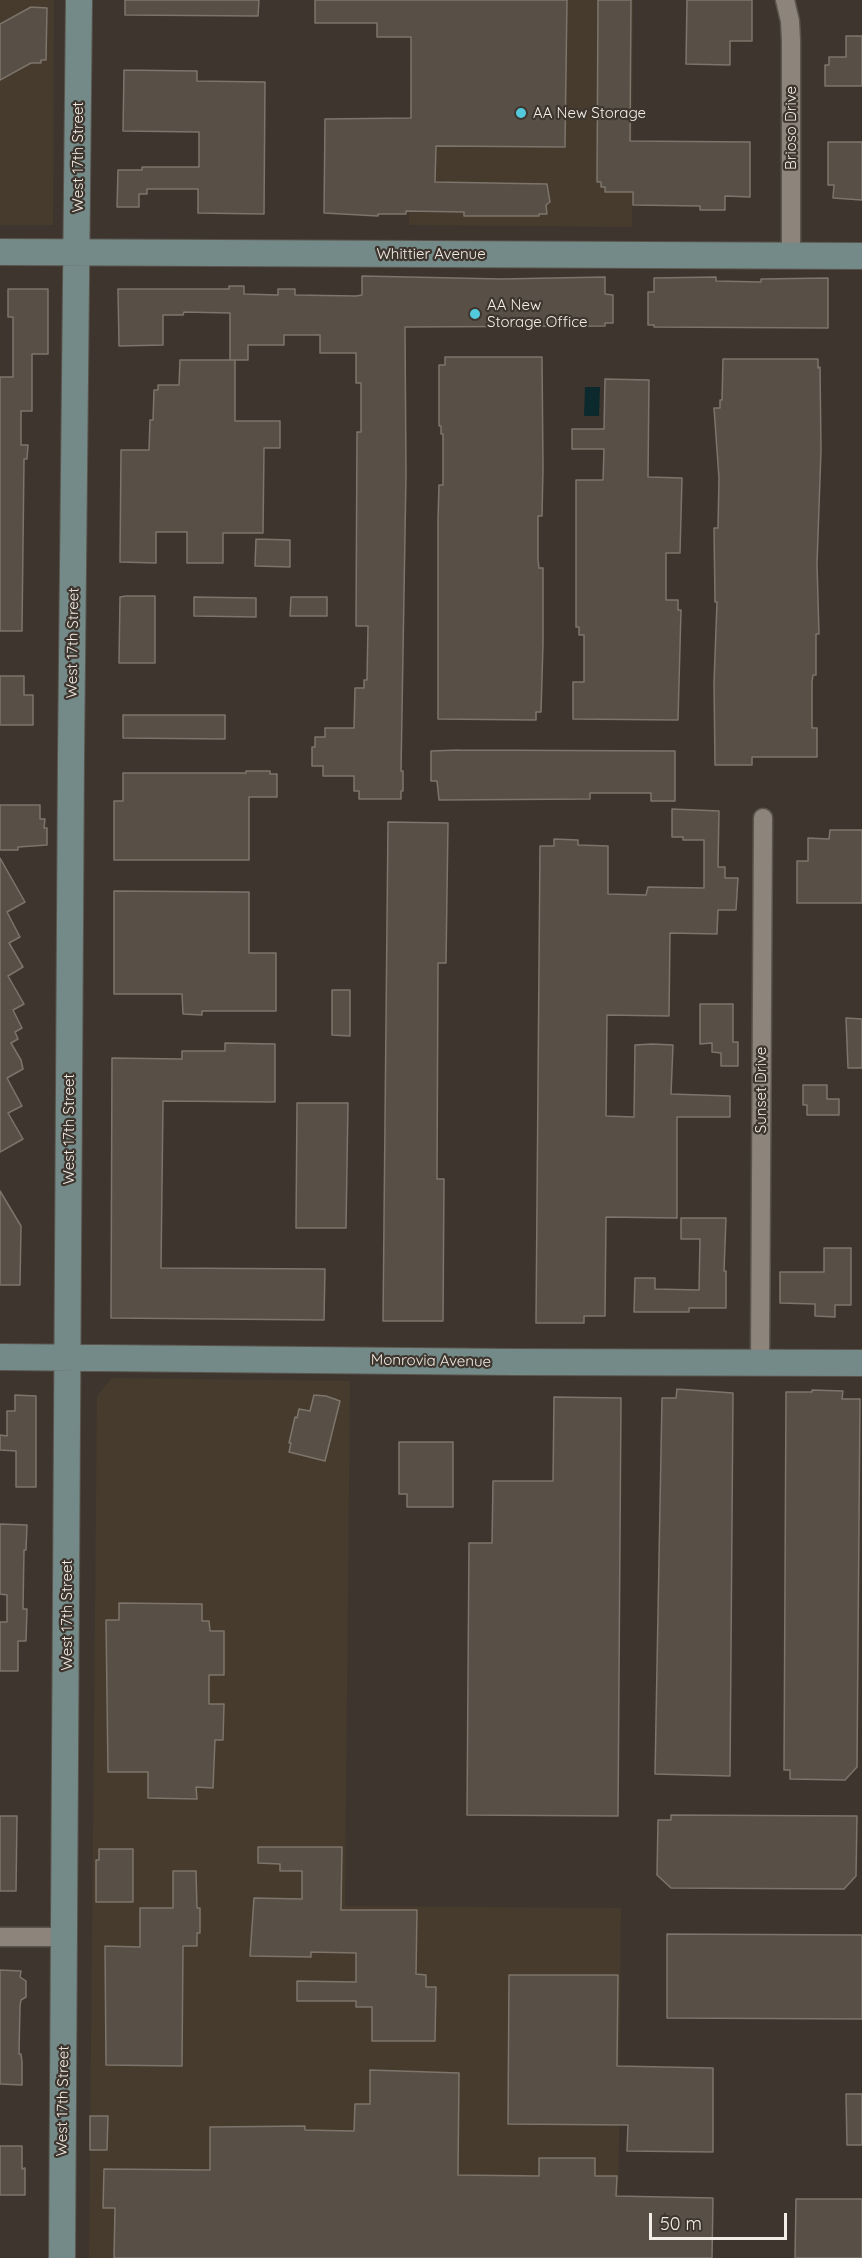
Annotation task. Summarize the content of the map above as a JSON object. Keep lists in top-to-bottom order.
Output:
{
  "streets": {
    "street": [
      "Brioso Drive",
      "West 17th Street",
      "Whittier Avenue",
      "Sunset Drive",
      "Monrovia Avenue"
    ]
  },
  "crossings": [
    ["Brioso Drive", "Whittier Avenue"],
    ["West 17th Street", "Whittier Avenue"],
    ["West 17th Street", "Monrovia Avenue"],
    ["Sunset Drive", "Monrovia Avenue"]
  ],
  "places": ["AA New Storage", "AA New Storage Office"],
  "scale_bar": "50 m"
}
